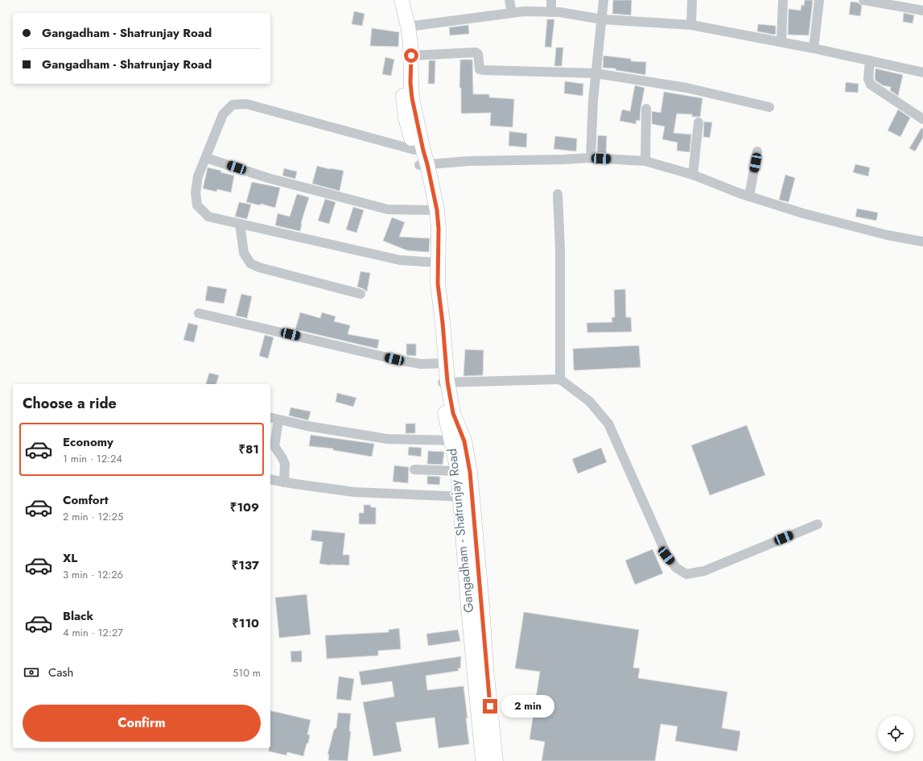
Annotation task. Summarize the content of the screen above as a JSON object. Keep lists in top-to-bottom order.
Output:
{
  "streets": {
    "main road": ["Gangadham - Shatrunjay Road"]
  },
  "page": {
    "banner": ["Gangadham - Shatrunjay Road", "Gangadham - Shatrunjay Road"],
    "heading": "Choose a ride",
    "list": [
      {
        "name": "Economy",
        "note": "1 min · 12:24",
        "value": "₹81"
      },
      {
        "name": "Comfort",
        "note": "2 min · 12:25",
        "value": "₹109"
      },
      {
        "name": "XL",
        "note": "3 min · 12:26",
        "value": "₹137"
      },
      {
        "name": "Black",
        "note": "4 min · 12:27",
        "value": "₹110"
      }
    ],
    "pay": ["Cash", "510 m"],
    "bubble": "2 min",
    "buttons": "Confirm"
  }
}
